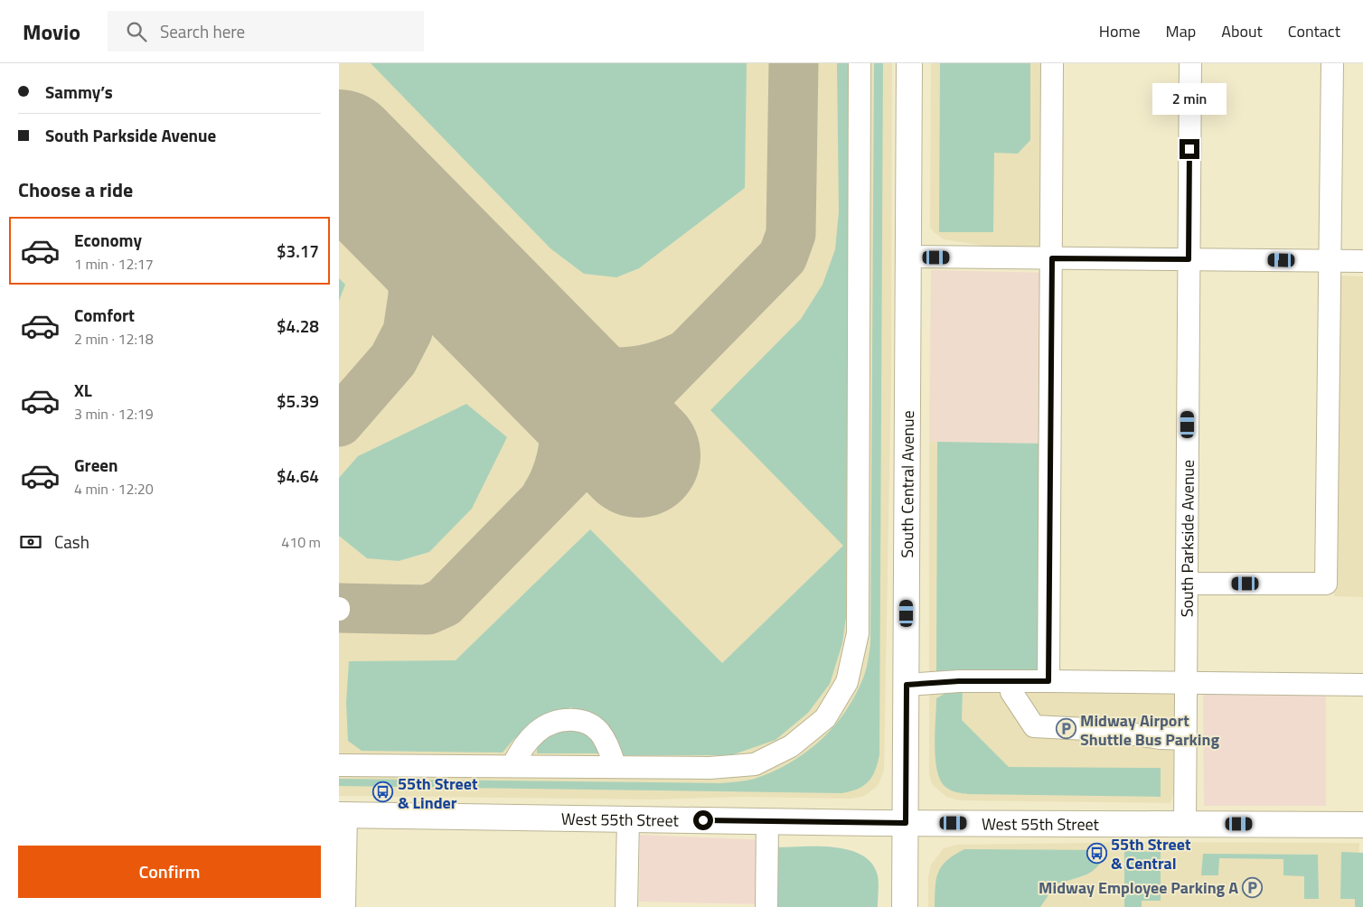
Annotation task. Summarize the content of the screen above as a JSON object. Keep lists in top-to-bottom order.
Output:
{
  "streets": {
    "main road": ["South Central Avenue", "West 55th Street"],
    "street": ["South Parkside Avenue"]
  },
  "crossings": [
    ["South Central Avenue", "West 55th Street"],
    ["South Parkside Avenue", "West 55th Street"]
  ],
  "places": {
    "parking": ["Midway Airport Shuttle Bus Parking", "Midway Employee Parking A"],
    "bus stop": ["55th Street & Linder", "55th Street & Central"]
  },
  "page": {
    "header": "Movio",
    "search": "Search here",
    "nav": [
      "Home",
      "Map",
      "About",
      "Contact"
    ],
    "banner": ["Sammy’s", "South Parkside Avenue"],
    "bubble": "2 min",
    "heading": "Choose a ride",
    "list": [
      {
        "name": "Economy",
        "note": "1 min · 12:17",
        "value": "$3.17"
      },
      {
        "name": "Comfort",
        "note": "2 min · 12:18",
        "value": "$4.28"
      },
      {
        "name": "XL",
        "note": "3 min · 12:19",
        "value": "$5.39"
      },
      {
        "name": "Green",
        "note": "4 min · 12:20",
        "value": "$4.64"
      }
    ],
    "pay": ["Cash", "410 m"],
    "buttons": "Confirm"
  }
}
